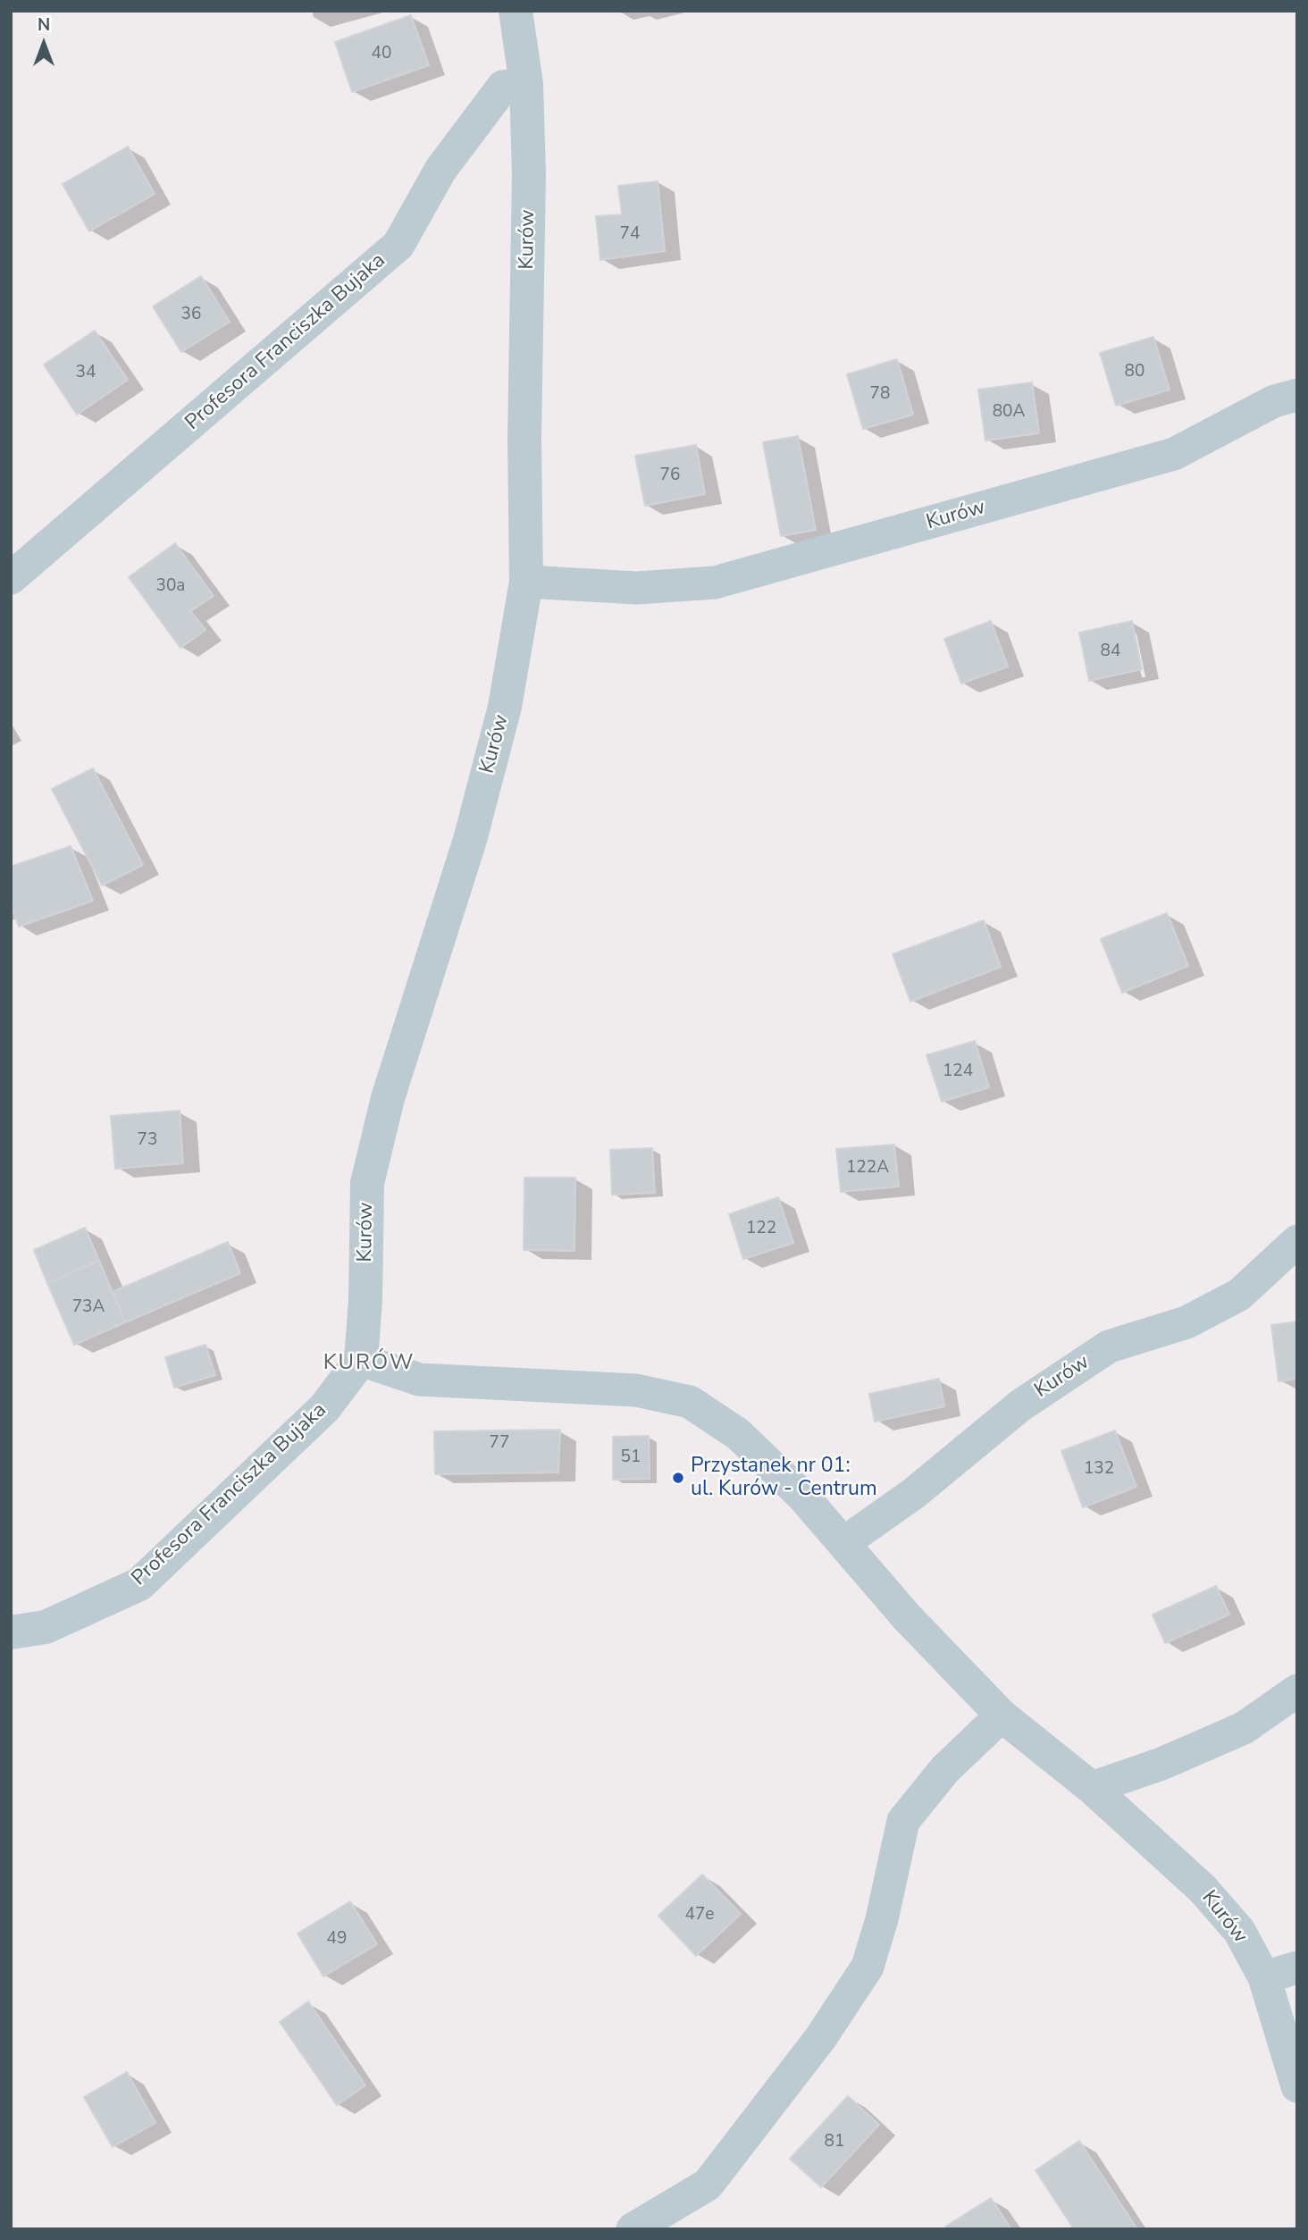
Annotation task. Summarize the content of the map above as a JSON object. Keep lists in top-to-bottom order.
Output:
{
  "streets": {
    "street": ["Kurów", "Profesora Franciszka Bujaka"]
  },
  "crossings": [
    ["Kurów", "Profesora Franciszka Bujaka"]
  ],
  "districts": ["KURÓW"],
  "places": ["Przystanek nr 01: ul. Kurów - Centrum"],
  "house_numbers": [
    "40",
    "74",
    "36",
    "80",
    "34",
    "78",
    "80A",
    "76",
    "30a",
    "84",
    "124",
    "73",
    "122A",
    "122",
    "73A",
    "77",
    "51",
    "132",
    "47e",
    "49",
    "81"
  ],
  "north": "top"
}
